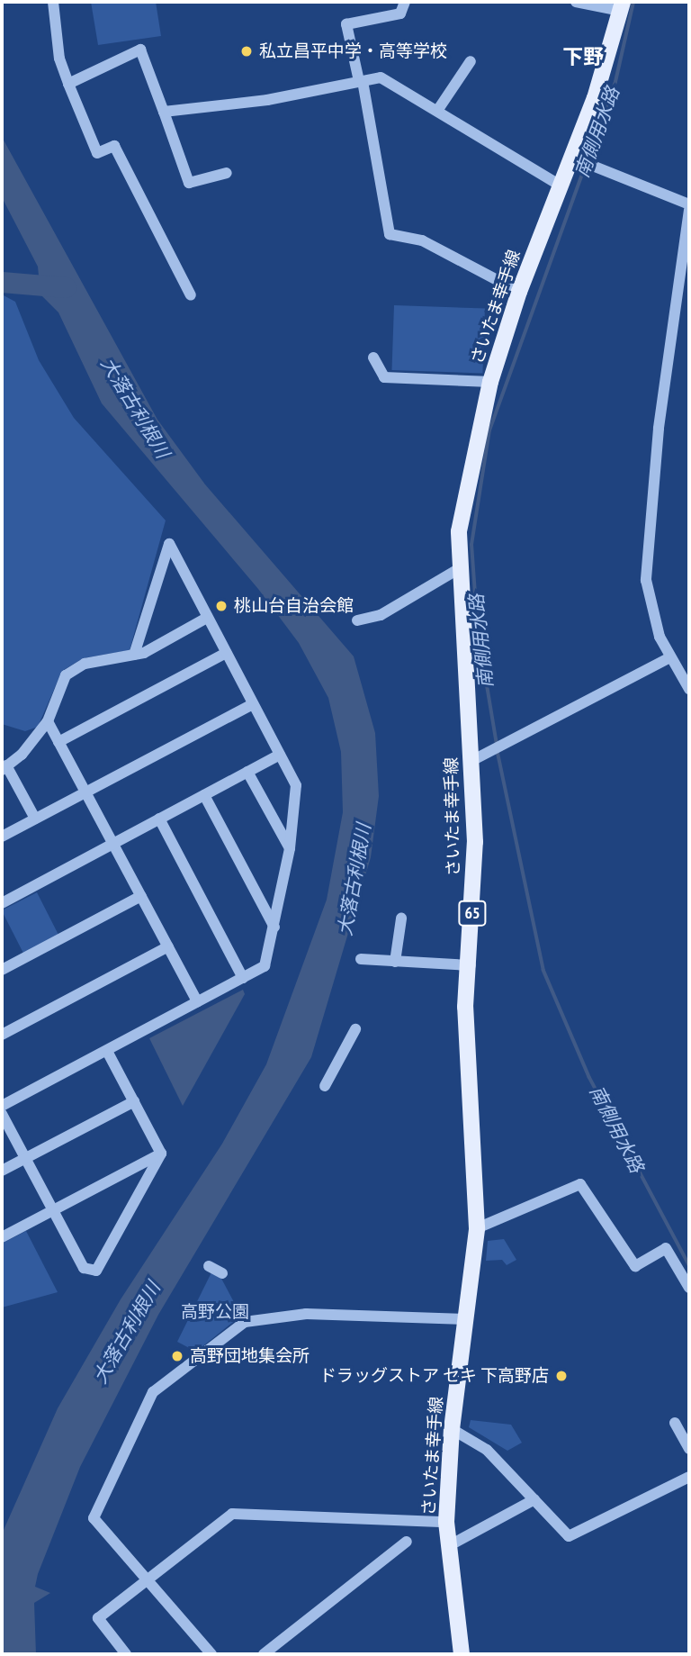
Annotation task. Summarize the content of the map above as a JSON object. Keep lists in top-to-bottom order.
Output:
{
  "streets": {
    "main road": ["さいたま幸手線", "65"]
  },
  "districts": ["下野"],
  "water": ["南側用水路", "大落古利根川"],
  "parks": ["高野公園"],
  "places": [
    "私立昌平中学・高等学校",
    "桃山台自治会館",
    "高野団地集会所",
    "ドラッグストア セキ 下高野店"
  ]
}
